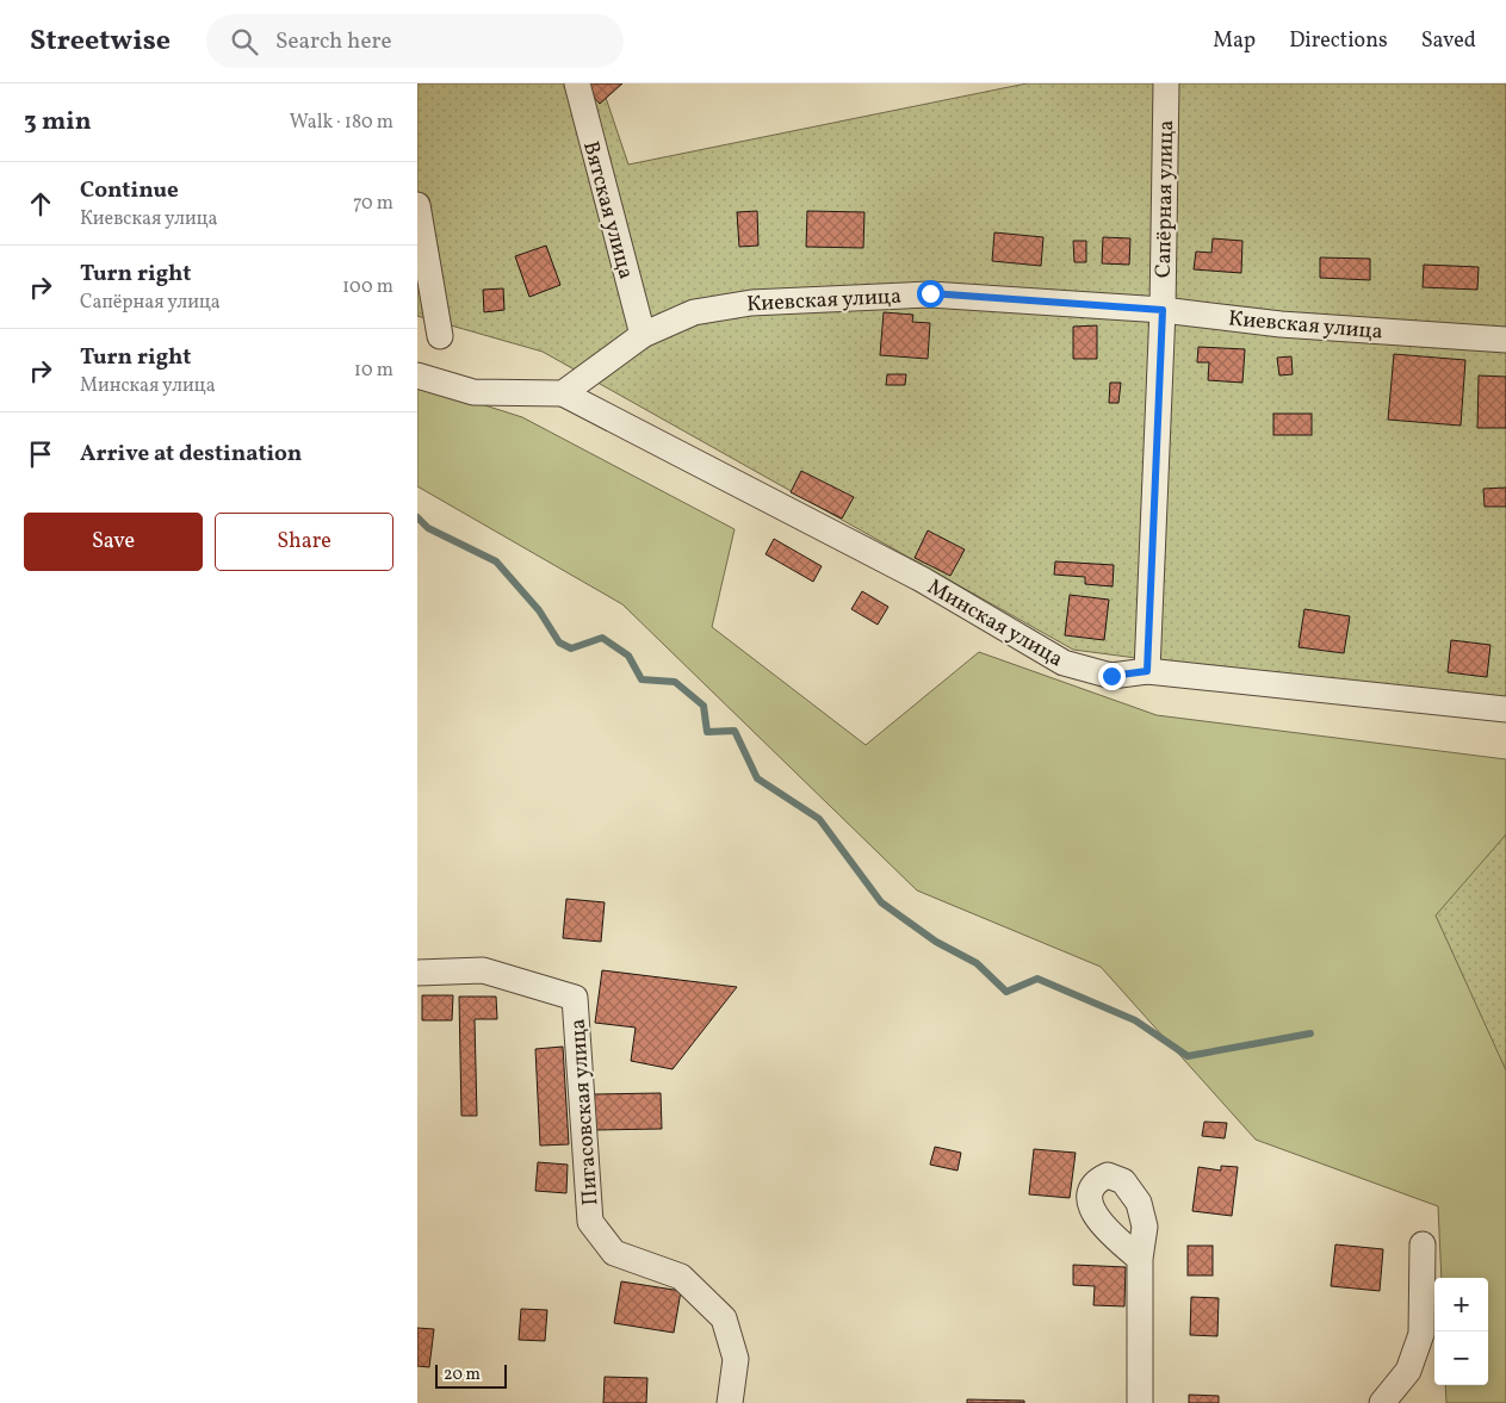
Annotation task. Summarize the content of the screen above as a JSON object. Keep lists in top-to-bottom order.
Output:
{
  "streets": {
    "street": [
      "Сапёрная улица",
      "Вятская улица",
      "Киевская улица",
      "Минская улица",
      "Пигасовская улица"
    ]
  },
  "crossings": [
    ["Сапёрная улица", "Киевская улица"],
    ["Сапёрная улица", "Минская улица"],
    ["Вятская улица", "Киевская улица"],
    ["Киевская улица", "Минская улица"]
  ],
  "scale_bar": "20 m",
  "page": {
    "header": "Streetwise",
    "search": "Search here",
    "nav": ["Map", "Directions", "Saved"],
    "heading": ["3 min", "Walk · 180 m"],
    "list": [
      ["Continue", "Киевская улица", "70 m"],
      ["Turn right", "Сапёрная улица", "100 m"],
      ["Turn right", "Минская улица", "10 m"],
      "Arrive at destination"
    ],
    "buttons": ["Save", "Share"],
    "map_buttons": ["+", "−"],
    "scale": "20 m"
  }
}
